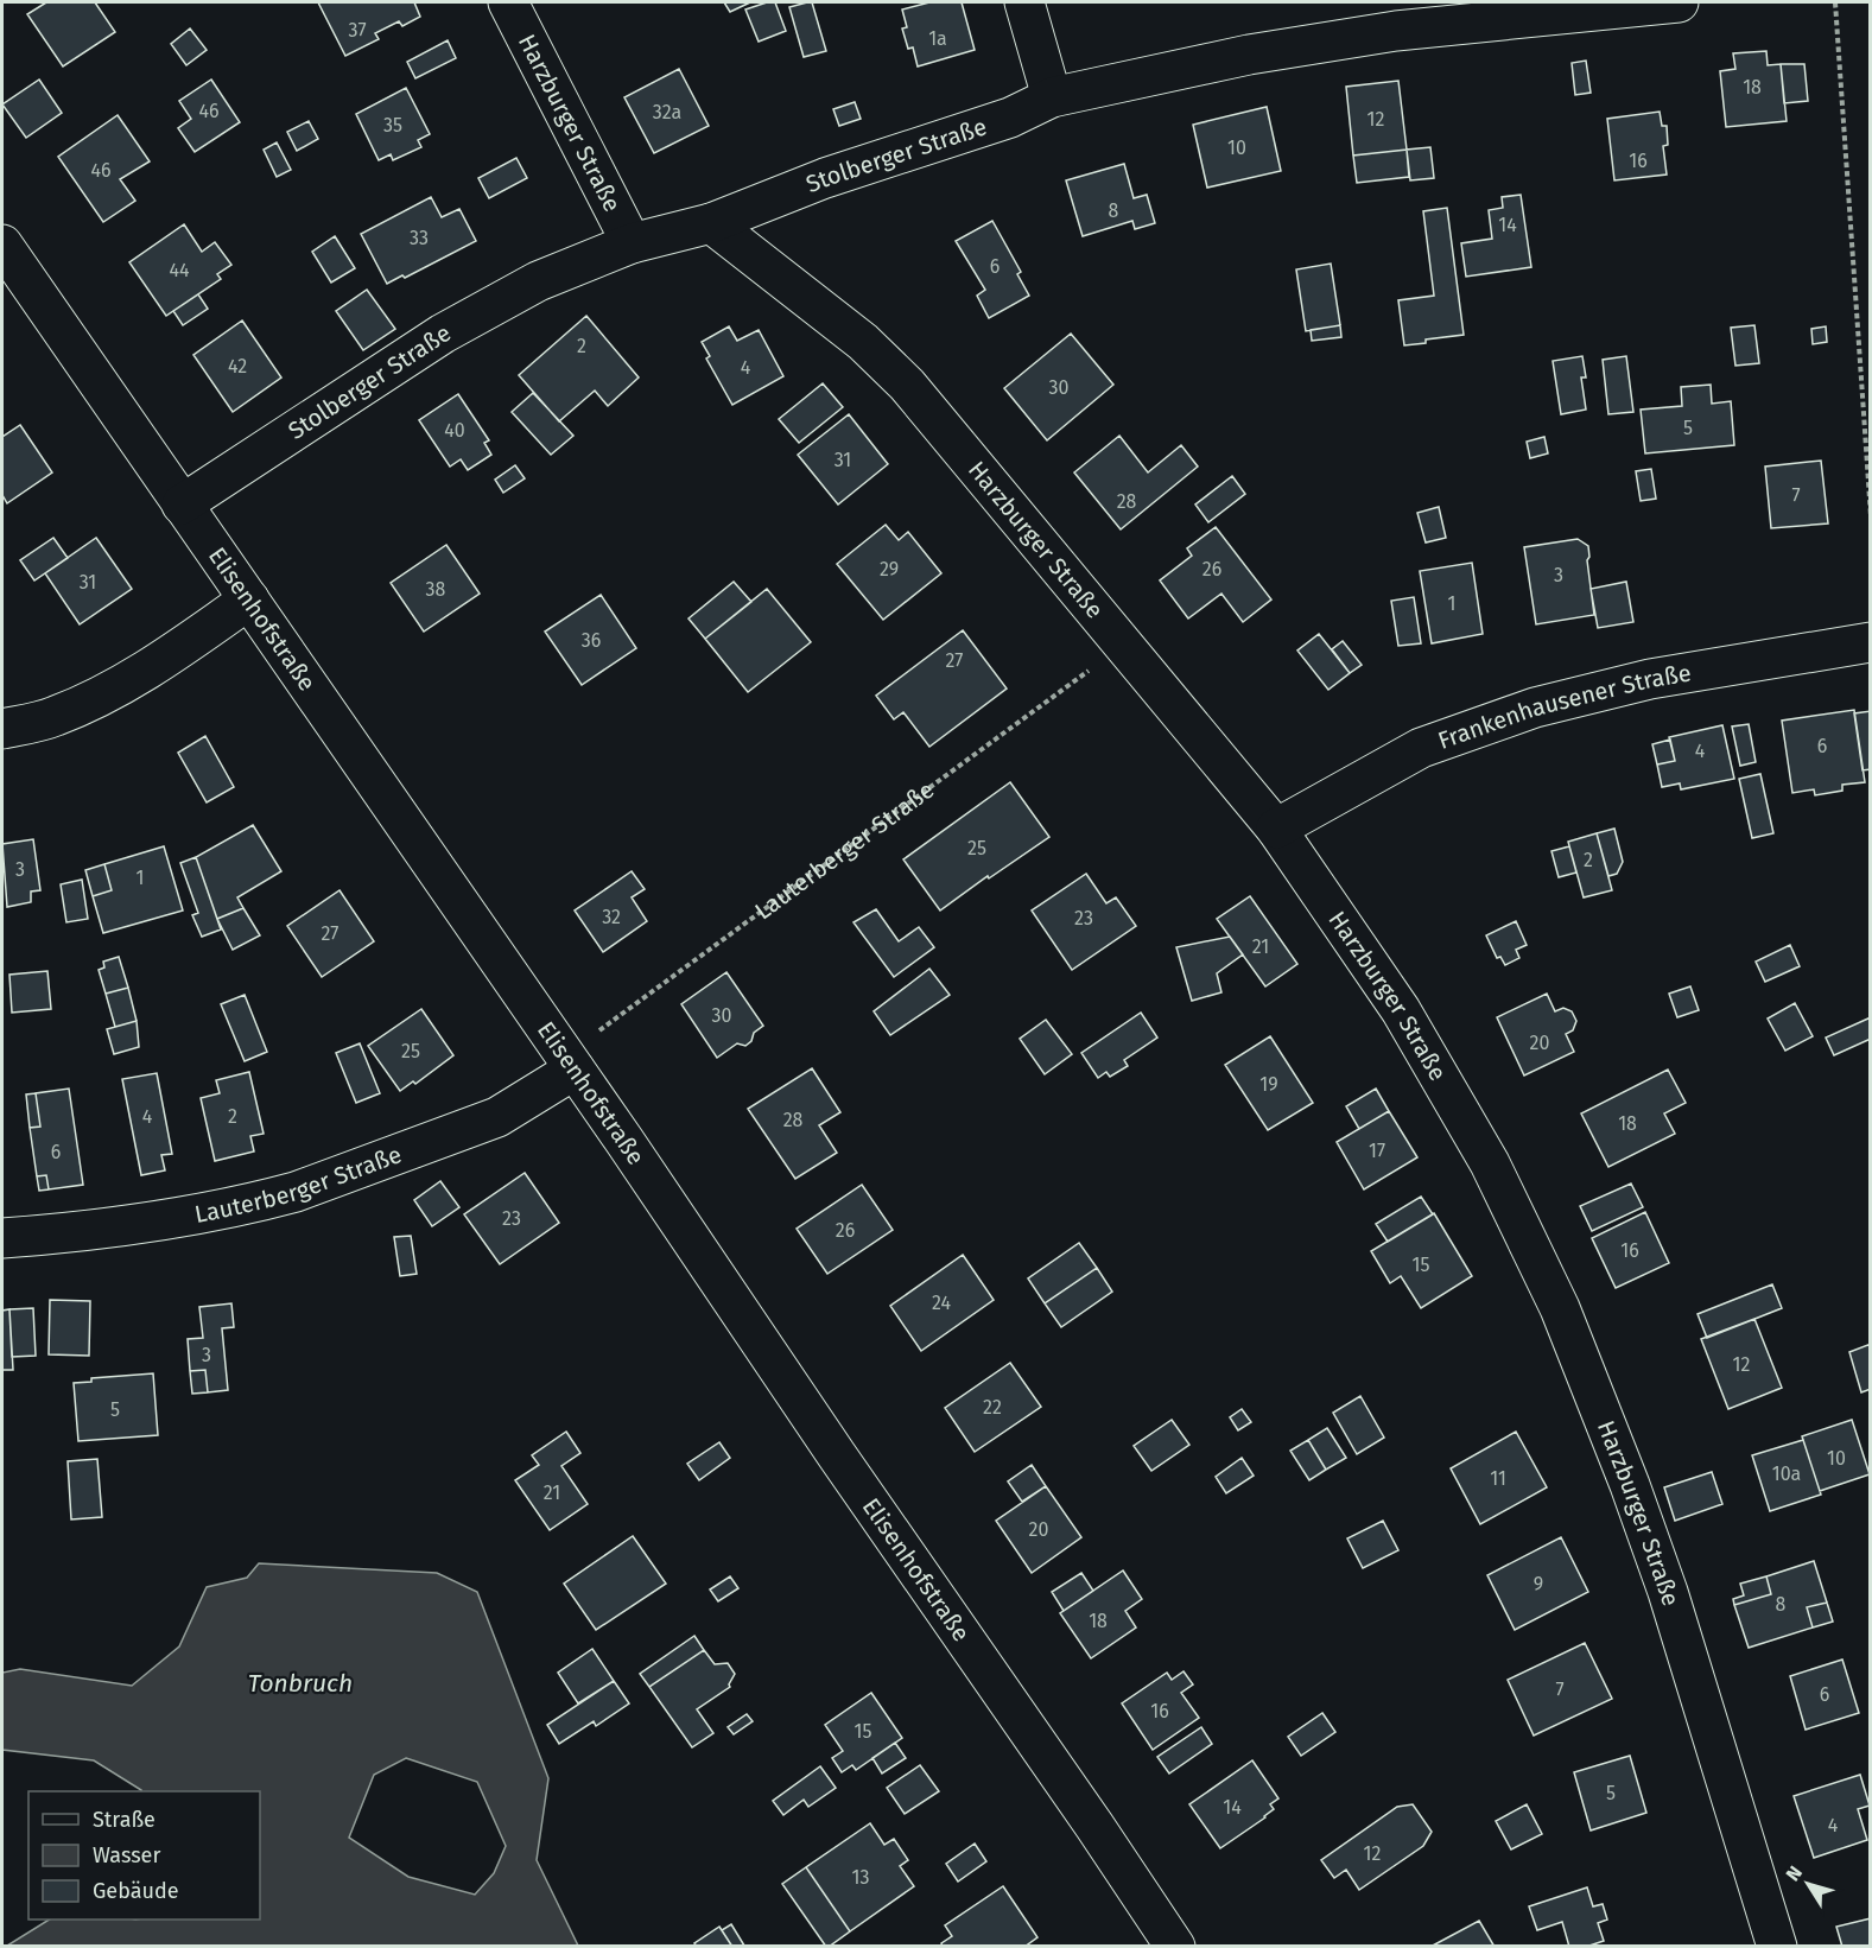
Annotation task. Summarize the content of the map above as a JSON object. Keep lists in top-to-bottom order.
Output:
{
  "streets": {
    "street": [
      "Harzburger Straße",
      "Stolberger Straße",
      "Elisenhofstraße",
      "Frankenhausener Straße",
      "Lauterberger Straße"
    ]
  },
  "crossings": [
    ["Harzburger Straße", "Stolberger Straße"],
    ["Harzburger Straße", "Frankenhausener Straße"],
    ["Harzburger Straße", "Lauterberger Straße"],
    ["Stolberger Straße", "Elisenhofstraße"],
    ["Elisenhofstraße", "Lauterberger Straße"]
  ],
  "water": ["Tonbruch"],
  "house_numbers": [
    "37",
    "1a",
    "18",
    "46",
    "32a",
    "12",
    "35",
    "10",
    "16",
    "46",
    "8",
    "14",
    "33",
    "6",
    "44",
    "2",
    "42",
    "4",
    "30",
    "5",
    "40",
    "31",
    "7",
    "28",
    "29",
    "26",
    "3",
    "31",
    "38",
    "1",
    "36",
    "27",
    "6",
    "4",
    "25",
    "2",
    "3",
    "1",
    "32",
    "23",
    "27",
    "21",
    "30",
    "20",
    "25",
    "19",
    "4",
    "2",
    "28",
    "18",
    "17",
    "6",
    "23",
    "26",
    "16",
    "15",
    "24",
    "3",
    "12",
    "22",
    "5",
    "10",
    "10a",
    "11",
    "21",
    "20",
    "9",
    "8",
    "18",
    "7",
    "6",
    "16",
    "15",
    "5",
    "14",
    "4",
    "12",
    "13"
  ],
  "legend": ["Straße", "Wasser", "Gebäude"],
  "north": "top left"
}
